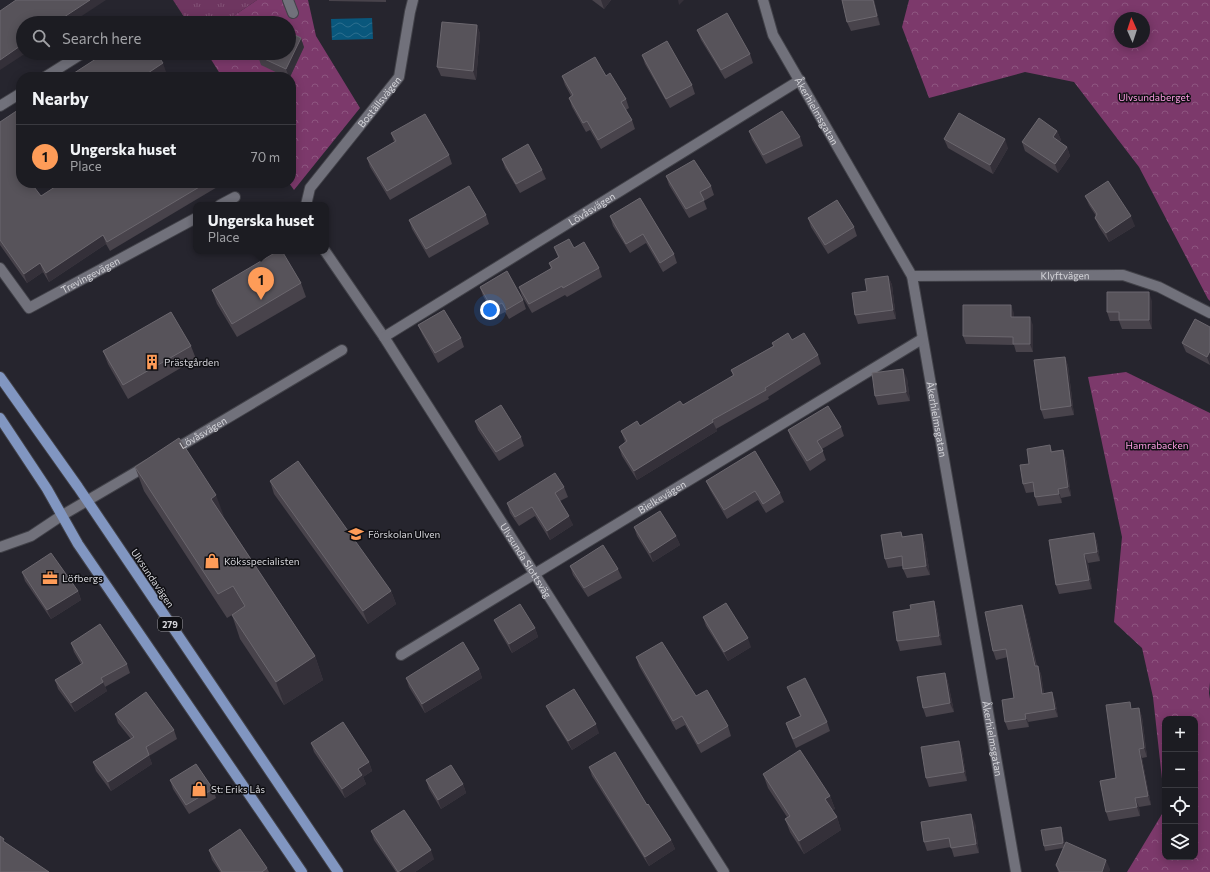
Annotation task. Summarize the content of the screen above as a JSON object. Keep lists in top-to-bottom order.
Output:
{
  "streets": {
    "main road": ["Ulvsundavägen", "279"],
    "street": [
      "Boställsvägen",
      "Åkerhielmsgatan",
      "Lövåsvägen",
      "Trevingevägen",
      "Klyftvägen",
      "Bielkevägen",
      "Ulvsunda Slottsväg"
    ]
  },
  "crossings": [
    ["Åkerhielmsgatan", "Lövåsvägen"],
    ["Åkerhielmsgatan", "Klyftvägen"],
    ["Åkerhielmsgatan", "Bielkevägen"],
    ["Lövåsvägen", "Ulvsunda Slottsväg"],
    ["Lövåsvägen", "Ulvsundavägen"],
    ["Bielkevägen", "Ulvsunda Slottsväg"]
  ],
  "parks": ["Ulvsundaberget", "Hamrabacken"],
  "places": {
    "building": ["Prästgården"],
    "school or university": ["Förskolan Ulven"],
    "shop": ["Köksspecialisten", "St: Eriks Lås"],
    "office": ["Löfbergs"]
  },
  "north": "top",
  "page": {
    "search": "Search here",
    "heading": "Nearby",
    "list": [
      {
        "mark": "1",
        "name": "Ungerska huset",
        "note": "Place",
        "value": "70 m"
      }
    ],
    "popup": ["Ungerska huset", "Place"],
    "pins": "1",
    "map_buttons": ["+", "−"]
  }
}
